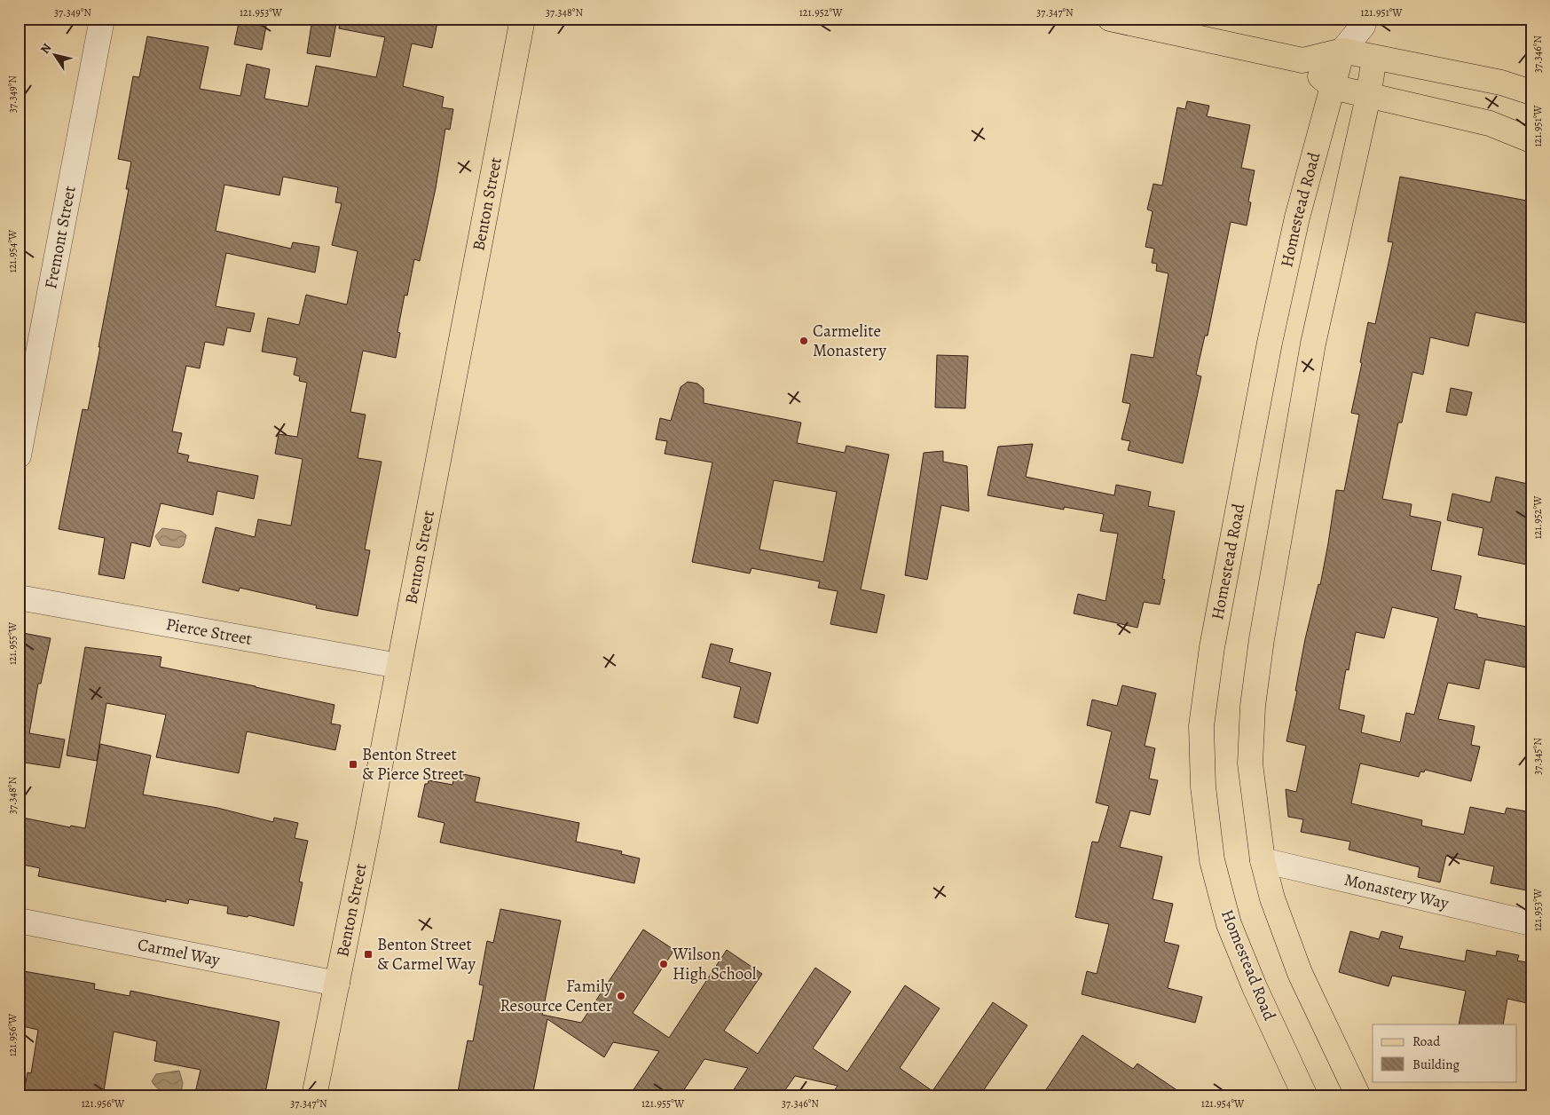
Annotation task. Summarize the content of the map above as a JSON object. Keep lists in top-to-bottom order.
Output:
{
  "streets": {
    "main road": ["Benton Street", "Homestead Road"],
    "street": [
      "Fremont Street",
      "Pierce Street",
      "Monastery Way",
      "Carmel Way"
    ]
  },
  "crossings": [
    ["Benton Street", "Pierce Street"],
    ["Benton Street", "Carmel Way"],
    ["Homestead Road", "Monastery Way"]
  ],
  "places": {
    "other": ["Carmelite Monastery", "Wilson High School", "Family Resource Center"],
    "transit": ["Benton Street & Pierce Street", "Benton Street & Carmel Way"]
  },
  "legend": ["Road", "Building"],
  "north": "top left",
  "coordinates": [
    "37.349°N",
    "121.953°W",
    "37.348°N",
    "121.952°W",
    "37.347°N",
    "121.951°W",
    "37.346°N",
    "121.954°W",
    "121.955°W",
    "37.345°N",
    "121.956°W"
  ]
}
